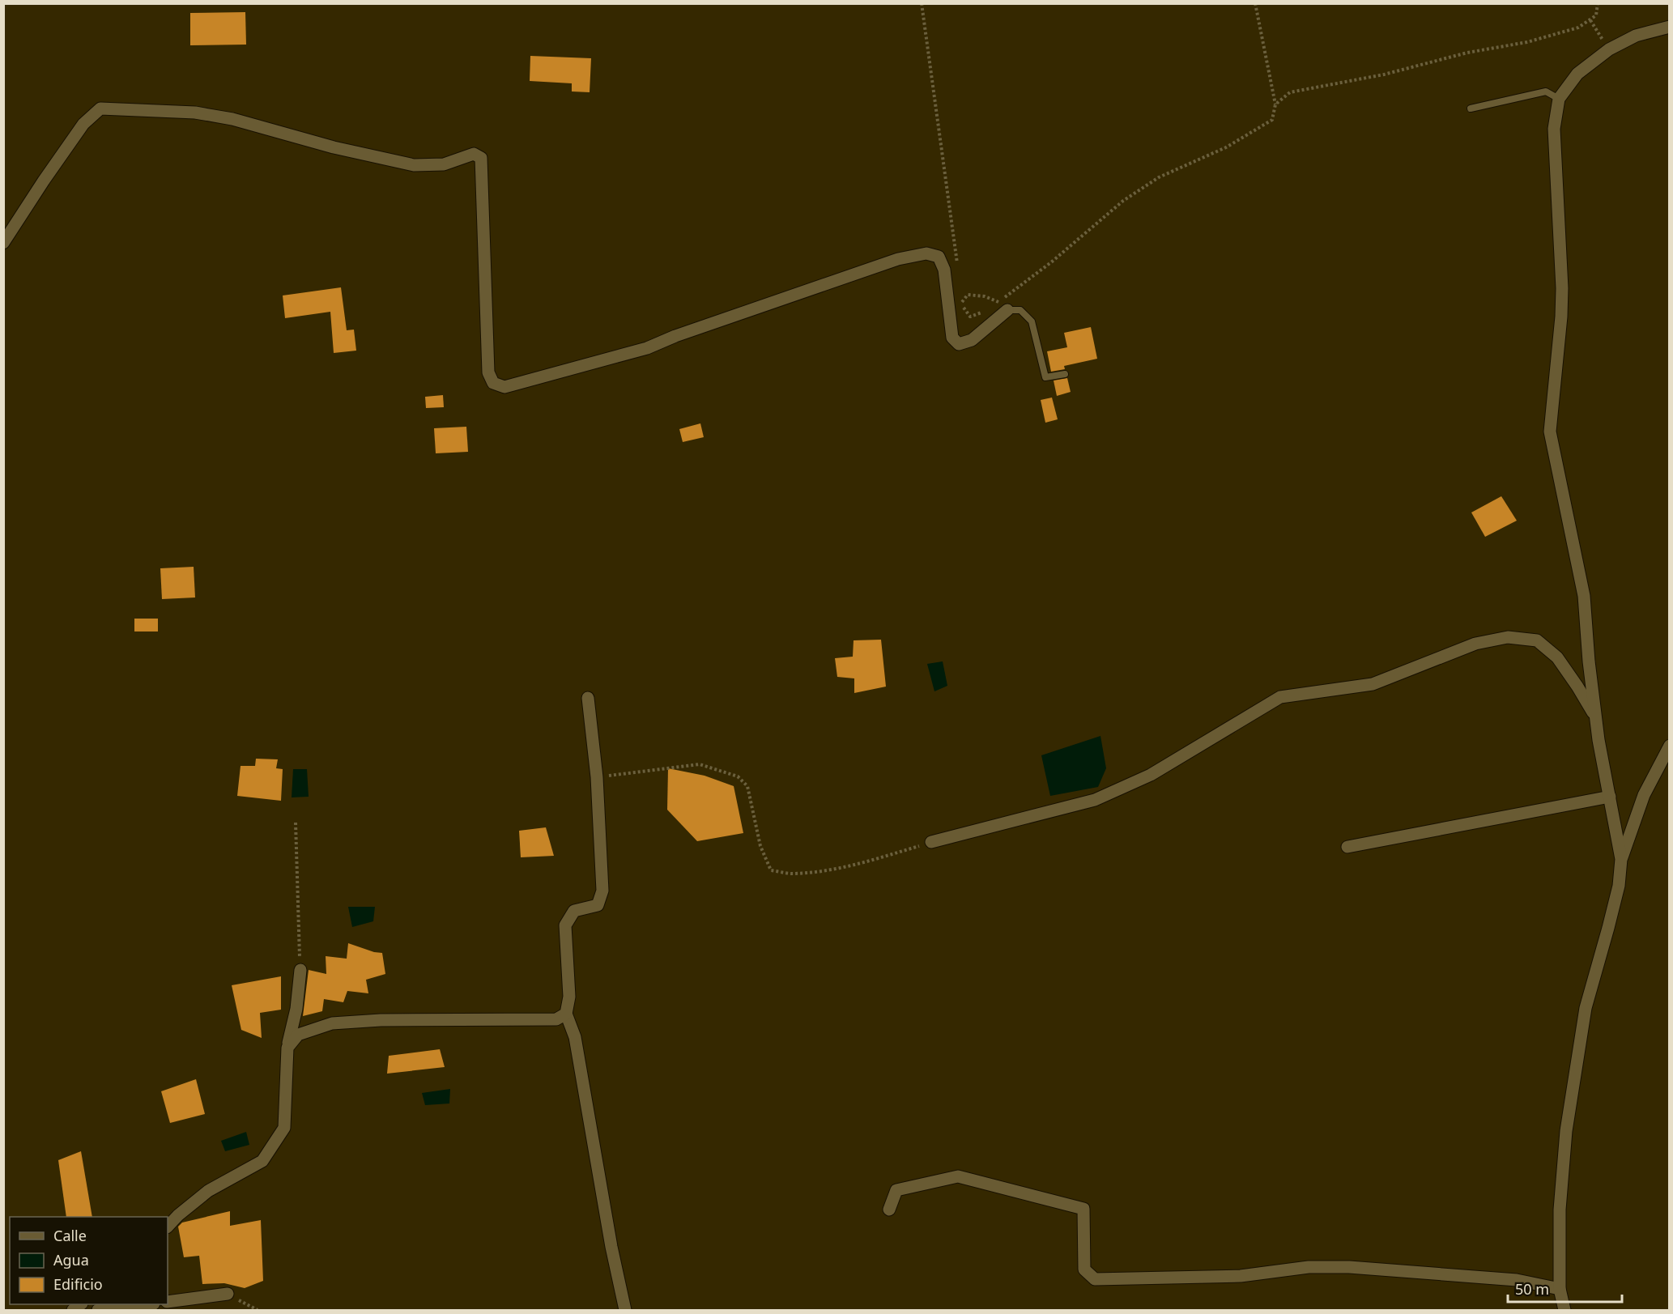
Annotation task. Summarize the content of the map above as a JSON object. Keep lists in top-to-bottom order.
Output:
{
  "legend": ["Calle", "Agua", "Edificio"],
  "scale_bar": "50 m"
}
